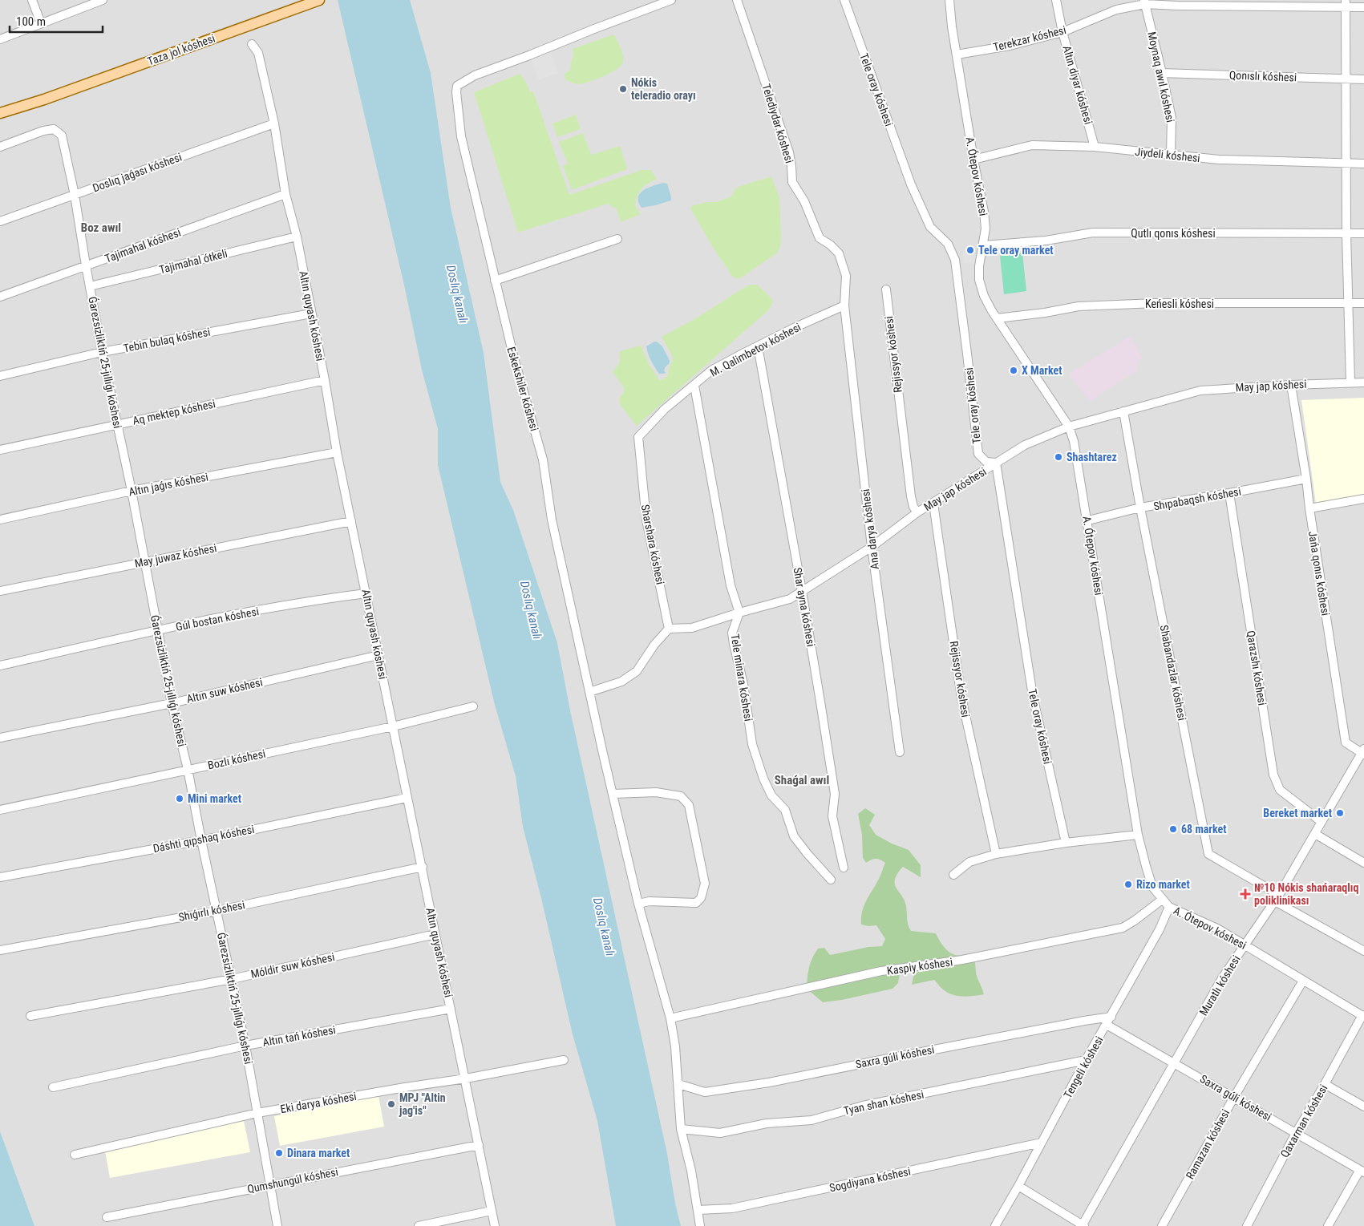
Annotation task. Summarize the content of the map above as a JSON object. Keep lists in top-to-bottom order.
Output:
{
  "streets": {
    "main road": ["Taza jol kóshesi"],
    "street": [
      "Terekzar kóshesi",
      "Qonıslı kóshesi",
      "Moynaq awıl kóshesi",
      "Altın diyar kóshesi",
      "Tele oray kóshesi",
      "Telediydar kóshesi",
      "Jiydeli kóshesi",
      "Doslıq jaǵası kóshesi",
      "A. Ótepov kóshesi",
      "Qutlı qonıs kóshesi",
      "Tajimahal kóshesi",
      "Tajimahal ótkeli",
      "Keńesli kóshesi",
      "Altın quyash kóshesi",
      "Tebin bulaq kóshesi",
      "M. Qalimbetov kóshesi",
      "Rejissyor kóshesi",
      "Ǵarezsizliktiń 25-jıllıǵı kóshesi",
      "May jap kóshesi",
      "Eskekshiler kóshesi",
      "Aq mektep kóshesi",
      "Altın jaǵıs kóshesi",
      "Shıpabaqsh kóshesi",
      "Ana darya kóshesi",
      "Sharshara kóshesi",
      "May juwaz kóshesi",
      "Jańa qonıs kóshesi",
      "Shar ayna kóshesi",
      "Gúl bostan kóshesi",
      "Qarazshı kóshesi",
      "Shabandazlar kóshesi",
      "Tele minara kóshesi",
      "Altın suw kóshesi",
      "Bozlı kóshesi",
      "Dáshti qıpshaq kóshesi",
      "Shıǵırlı kóshesi",
      "Móldir suw kóshesi",
      "Kaspiy kóshesi",
      "Muratlı kóshesi",
      "Altın tań kóshesi",
      "Saxra gúli kóshesi",
      "Tengeli kóshesi",
      "Eki darya kóshesi",
      "Tyan shan kóshesi",
      "Qaxarman kóshesi",
      "Ramazan kóshesi",
      "Sogdiyana kóshesi",
      "Qumshungúl kóshesi"
    ]
  },
  "crossings": [
    ["Terekzar kóshesi", "Moynaq awıl kóshesi"],
    ["Terekzar kóshesi", "Altın diyar kóshesi"],
    ["Terekzar kóshesi", "A. Ótepov kóshesi"],
    ["Qonıslı kóshesi", "Moynaq awıl kóshesi"],
    ["Moynaq awıl kóshesi", "Jiydeli kóshesi"],
    ["Altın diyar kóshesi", "Jiydeli kóshesi"],
    ["Tele oray kóshesi", "May jap kóshesi"],
    ["Telediydar kóshesi", "M. Qalimbetov kóshesi"],
    ["Telediydar kóshesi", "Ana darya kóshesi"],
    ["Jiydeli kóshesi", "A. Ótepov kóshesi"],
    ["Doslıq jaǵası kóshesi", "Altın quyash kóshesi"],
    ["Doslıq jaǵası kóshesi", "Ǵarezsizliktiń 25-jıllıǵı kóshesi"],
    ["A. Ótepov kóshesi", "Qutlı qonıs kóshesi"],
    ["A. Ótepov kóshesi", "Keńesli kóshesi"],
    ["A. Ótepov kóshesi", "May jap kóshesi"],
    ["A. Ótepov kóshesi", "Shıpabaqsh kóshesi"],
    ["A. Ótepov kóshesi", "Kaspiy kóshesi"],
    ["A. Ótepov kóshesi", "Muratlı kóshesi"],
    ["A. Ótepov kóshesi", "Tengeli kóshesi"],
    ["A. Ótepov kóshesi", "Qaxarman kóshesi"],
    ["A. Ótepov kóshesi", "Ramazan kóshesi"],
    ["Tajimahal kóshesi", "Altın quyash kóshesi"],
    ["Tajimahal kóshesi", "Ǵarezsizliktiń 25-jıllıǵı kóshesi"],
    ["Tajimahal ótkeli", "Altın quyash kóshesi"],
    ["Tajimahal ótkeli", "Ǵarezsizliktiń 25-jıllıǵı kóshesi"],
    ["Altın quyash kóshesi", "Tebin bulaq kóshesi"],
    ["Altın quyash kóshesi", "Aq mektep kóshesi"],
    ["Altın quyash kóshesi", "Altın jaǵıs kóshesi"],
    ["Altın quyash kóshesi", "May juwaz kóshesi"],
    ["Altın quyash kóshesi", "Gúl bostan kóshesi"],
    ["Altın quyash kóshesi", "Altın suw kóshesi"],
    ["Altın quyash kóshesi", "Bozlı kóshesi"],
    ["Altın quyash kóshesi", "Dáshti qıpshaq kóshesi"],
    ["Altın quyash kóshesi", "Shıǵırlı kóshesi"],
    ["Altın quyash kóshesi", "Móldir suw kóshesi"],
    ["Altın quyash kóshesi", "Altın tań kóshesi"],
    ["Altın quyash kóshesi", "Eki darya kóshesi"],
    ["Altın quyash kóshesi", "Qumshungúl kóshesi"],
    ["Tebin bulaq kóshesi", "Ǵarezsizliktiń 25-jıllıǵı kóshesi"],
    ["M. Qalimbetov kóshesi", "Ana darya kóshesi"],
    ["M. Qalimbetov kóshesi", "Sharshara kóshesi"],
    ["M. Qalimbetov kóshesi", "Shar ayna kóshesi"],
    ["Rejissyor kóshesi", "May jap kóshesi"],
    ["Ǵarezsizliktiń 25-jıllıǵı kóshesi", "Aq mektep kóshesi"],
    ["Ǵarezsizliktiń 25-jıllıǵı kóshesi", "Altın jaǵıs kóshesi"],
    ["Ǵarezsizliktiń 25-jıllıǵı kóshesi", "May juwaz kóshesi"],
    ["Ǵarezsizliktiń 25-jıllıǵı kóshesi", "Gúl bostan kóshesi"],
    ["Ǵarezsizliktiń 25-jıllıǵı kóshesi", "Altın suw kóshesi"],
    ["Ǵarezsizliktiń 25-jıllıǵı kóshesi", "Bozlı kóshesi"],
    ["Ǵarezsizliktiń 25-jıllıǵı kóshesi", "Dáshti qıpshaq kóshesi"],
    ["Ǵarezsizliktiń 25-jıllıǵı kóshesi", "Shıǵırlı kóshesi"],
    ["Ǵarezsizliktiń 25-jıllıǵı kóshesi", "Móldir suw kóshesi"],
    ["Ǵarezsizliktiń 25-jıllıǵı kóshesi", "Altın tań kóshesi"],
    ["Ǵarezsizliktiń 25-jıllıǵı kóshesi", "Eki darya kóshesi"],
    ["Ǵarezsizliktiń 25-jıllıǵı kóshesi", "Qumshungúl kóshesi"],
    ["May jap kóshesi", "Ana darya kóshesi"],
    ["May jap kóshesi", "Sharshara kóshesi"],
    ["May jap kóshesi", "Jańa qonıs kóshesi"],
    ["May jap kóshesi", "Shar ayna kóshesi"],
    ["May jap kóshesi", "Shabandazlar kóshesi"],
    ["May jap kóshesi", "Tele minara kóshesi"],
    ["Eskekshiler kóshesi", "Kaspiy kóshesi"],
    ["Eskekshiler kóshesi", "Saxra gúli kóshesi"],
    ["Eskekshiler kóshesi", "Tyan shan kóshesi"],
    ["Eskekshiler kóshesi", "Sogdiyana kóshesi"],
    ["Shıpabaqsh kóshesi", "Jańa qonıs kóshesi"],
    ["Shıpabaqsh kóshesi", "Qarazshı kóshesi"],
    ["Shıpabaqsh kóshesi", "Shabandazlar kóshesi"],
    ["Jańa qonıs kóshesi", "Muratlı kóshesi"],
    ["Qarazshı kóshesi", "Muratlı kóshesi"],
    ["Shabandazlar kóshesi", "Muratlı kóshesi"],
    ["Muratlı kóshesi", "Saxra gúli kóshesi"],
    ["Saxra gúli kóshesi", "Tengeli kóshesi"],
    ["Saxra gúli kóshesi", "Qaxarman kóshesi"],
    ["Saxra gúli kóshesi", "Ramazan kóshesi"],
    ["Tengeli kóshesi", "Tyan shan kóshesi"],
    ["Tengeli kóshesi", "Sogdiyana kóshesi"]
  ],
  "districts": ["Boz awıl", "Shaǵal awıl"],
  "water": ["Doslıq kanalı"],
  "places": {
    "other": [
      "Nókis teleradio orayı",
      "Tele oray market",
      "X Market",
      "Shashtarez",
      "Mini market",
      "Bereket market",
      "68 market",
      "Rizo market",
      "MPJ \"Altin jag'is\"",
      "Dinara market"
    ],
    "health": ["№10 Nókis shańaraqlıq poliklinikası"]
  },
  "scale_bar": "100 m"
}
